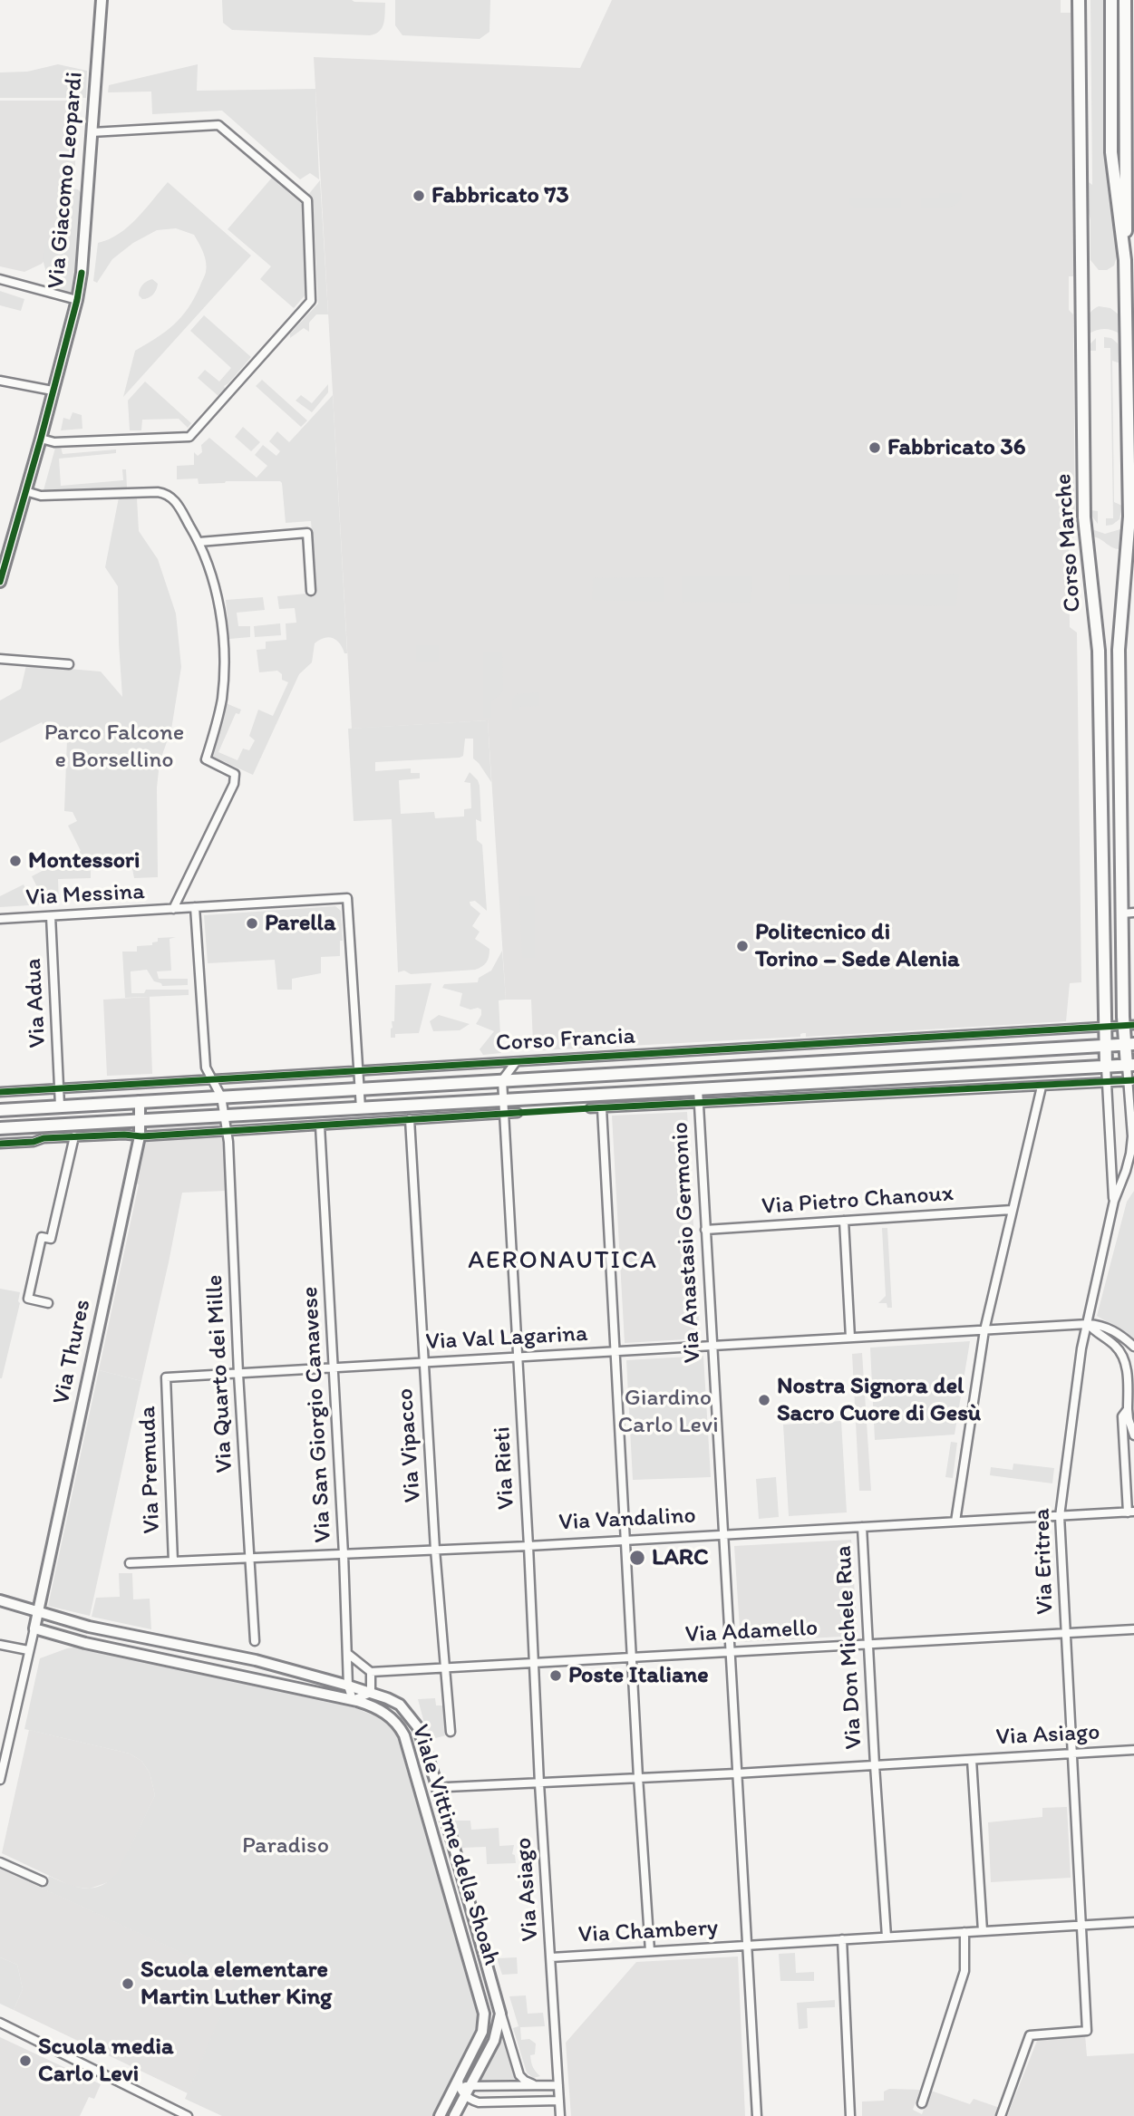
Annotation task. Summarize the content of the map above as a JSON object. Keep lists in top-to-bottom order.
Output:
{
  "streets": {
    "main road": ["Corso Marche", "Corso Francia"],
    "street": [
      "Via Giacomo Leopardi",
      "Via Messina",
      "Via Adua",
      "Via Pietro Chanoux",
      "Via Anastasio Germonio",
      "Via Val Lagarina",
      "Via Thures",
      "Via Quarto dei Mille",
      "Via San Giorgio Canavese",
      "Via Vipacco",
      "Via Rieti",
      "Via Premuda",
      "Via Vandalino",
      "Via Eritrea",
      "Via Adamello",
      "Via Don Michele Rua",
      "Via Asiago",
      "Viale Vittime della Shoah",
      "Via Chambery"
    ]
  },
  "crossings": [
    ["Corso Marche", "Corso Francia"],
    ["Via Messina", "Via Adua"],
    ["Via Messina", "Corso Francia"],
    ["Via Adua", "Corso Francia"],
    ["Corso Francia", "Via Anastasio Germonio"],
    ["Corso Francia", "Via Thures"],
    ["Corso Francia", "Via Quarto dei Mille"],
    ["Corso Francia", "Via Rieti"],
    ["Via Pietro Chanoux", "Via Anastasio Germonio"],
    ["Via Anastasio Germonio", "Via Val Lagarina"],
    ["Via Anastasio Germonio", "Via Vandalino"],
    ["Via Anastasio Germonio", "Via Adamello"],
    ["Via Anastasio Germonio", "Via Asiago"],
    ["Via Val Lagarina", "Via Quarto dei Mille"],
    ["Via Val Lagarina", "Via San Giorgio Canavese"],
    ["Via Val Lagarina", "Via Vipacco"],
    ["Via Val Lagarina", "Via Rieti"],
    ["Via Val Lagarina", "Via Premuda"],
    ["Via Val Lagarina", "Via Vandalino"],
    ["Via Val Lagarina", "Via Eritrea"],
    ["Via Thures", "Viale Vittime della Shoah"],
    ["Via Quarto dei Mille", "Via Vandalino"],
    ["Via San Giorgio Canavese", "Via Vandalino"],
    ["Via San Giorgio Canavese", "Viale Vittime della Shoah"],
    ["Via Vipacco", "Via Vandalino"],
    ["Via Vipacco", "Via Adamello"],
    ["Via Rieti", "Via Vandalino"],
    ["Via Rieti", "Via Adamello"],
    ["Via Rieti", "Via Asiago"],
    ["Via Premuda", "Via Vandalino"],
    ["Via Vandalino", "Via Eritrea"],
    ["Via Vandalino", "Via Don Michele Rua"],
    ["Via Eritrea", "Via Adamello"],
    ["Via Eritrea", "Via Asiago"],
    ["Via Eritrea", "Via Chambery"],
    ["Via Adamello", "Via Don Michele Rua"],
    ["Via Don Michele Rua", "Via Asiago"],
    ["Via Don Michele Rua", "Via Chambery"],
    ["Via Asiago", "Via Chambery"]
  ],
  "districts": ["AERONAUTICA"],
  "parks": ["Parco Falcone e Borsellino", "Giardino Carlo Levi", "Paradiso"],
  "places": [
    "Fabbricato 73",
    "Fabbricato 36",
    "Montessori",
    "Parella",
    "Politecnico di Torino – Sede Alenia",
    "Nostra Signora del Sacro Cuore di Gesù",
    "LARC",
    "Poste Italiane",
    "Scuola elementare Martin Luther King",
    "Scuola media Carlo Levi"
  ]
}
